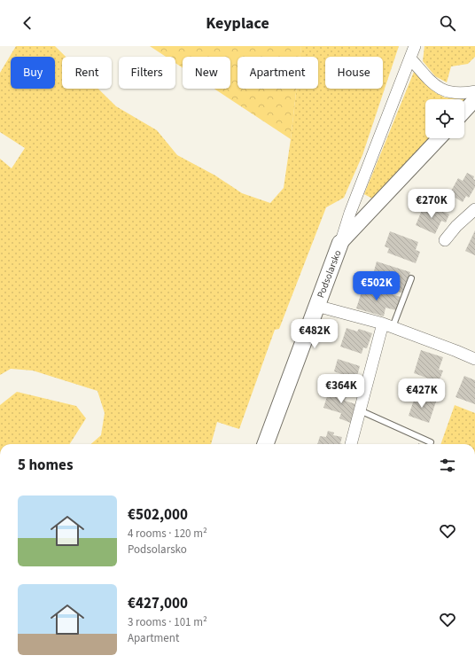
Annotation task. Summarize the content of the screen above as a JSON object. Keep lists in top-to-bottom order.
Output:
{
  "streets": {
    "main road": ["Podsolarsko"]
  },
  "page": {
    "header": "Keyplace",
    "chip": [
      "Buy",
      "Rent",
      "Filters",
      "New",
      "Apartment",
      "House"
    ],
    "price": [
      "€270K",
      "€502K",
      "€482K",
      "€364K",
      "€427K"
    ],
    "heading": "5 homes",
    "list": [
      {
        "name": "€502,000",
        "note": "4 rooms · 120 m² · Podsolarsko"
      },
      {
        "name": "€427,000",
        "note": "3 rooms · 101 m² · Apartment"
      }
    ]
  }
}
